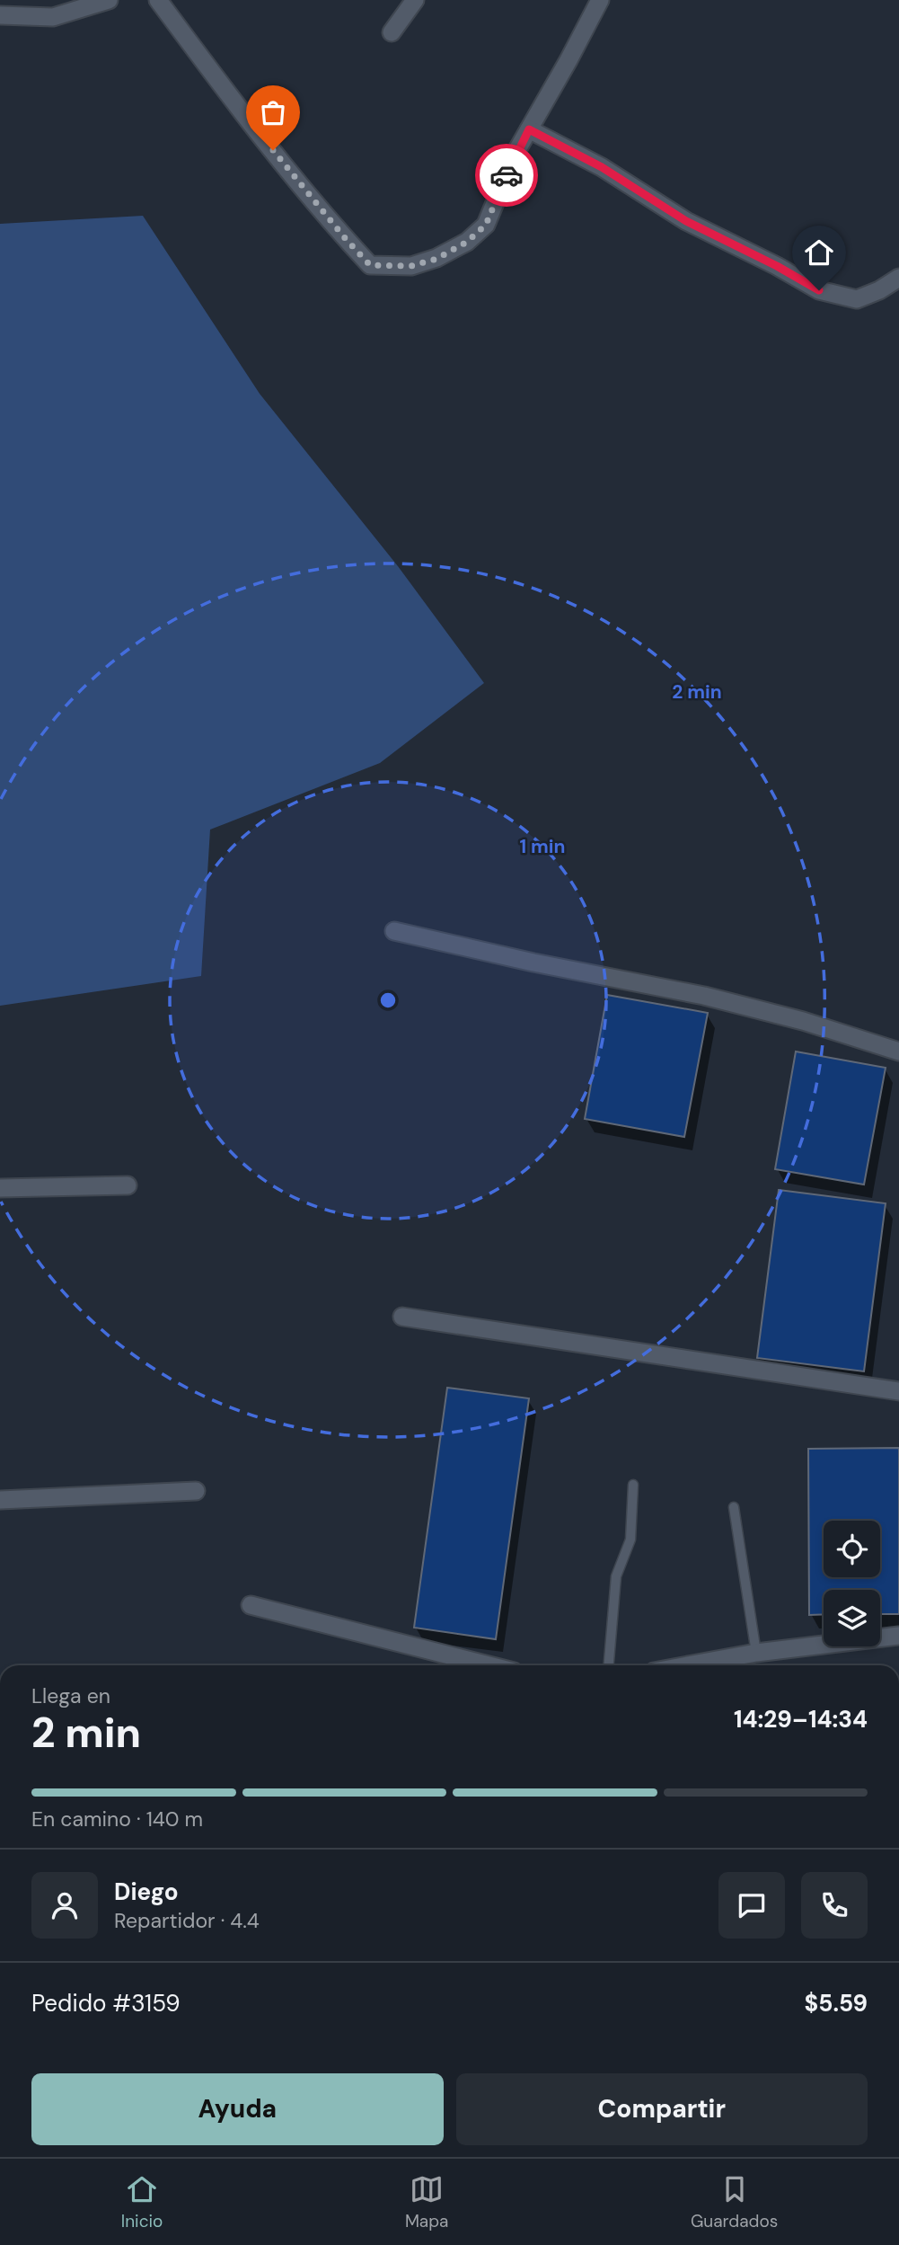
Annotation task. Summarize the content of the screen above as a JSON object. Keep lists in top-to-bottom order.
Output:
{
  "page": {
    "heading": ["2 min", "Llega en", "14:29–14:34"],
    "panel": [
      "Diego",
      "Repartidor · 4.4",
      "Pedido #3159",
      "$5.59"
    ],
    "bar": "En camino · 140 m",
    "buttons": ["Ayuda", "Compartir"],
    "tabs": ["Inicio", "Mapa", "Guardados"]
  },
  "rings": ["2 min", "1 min"]
}
